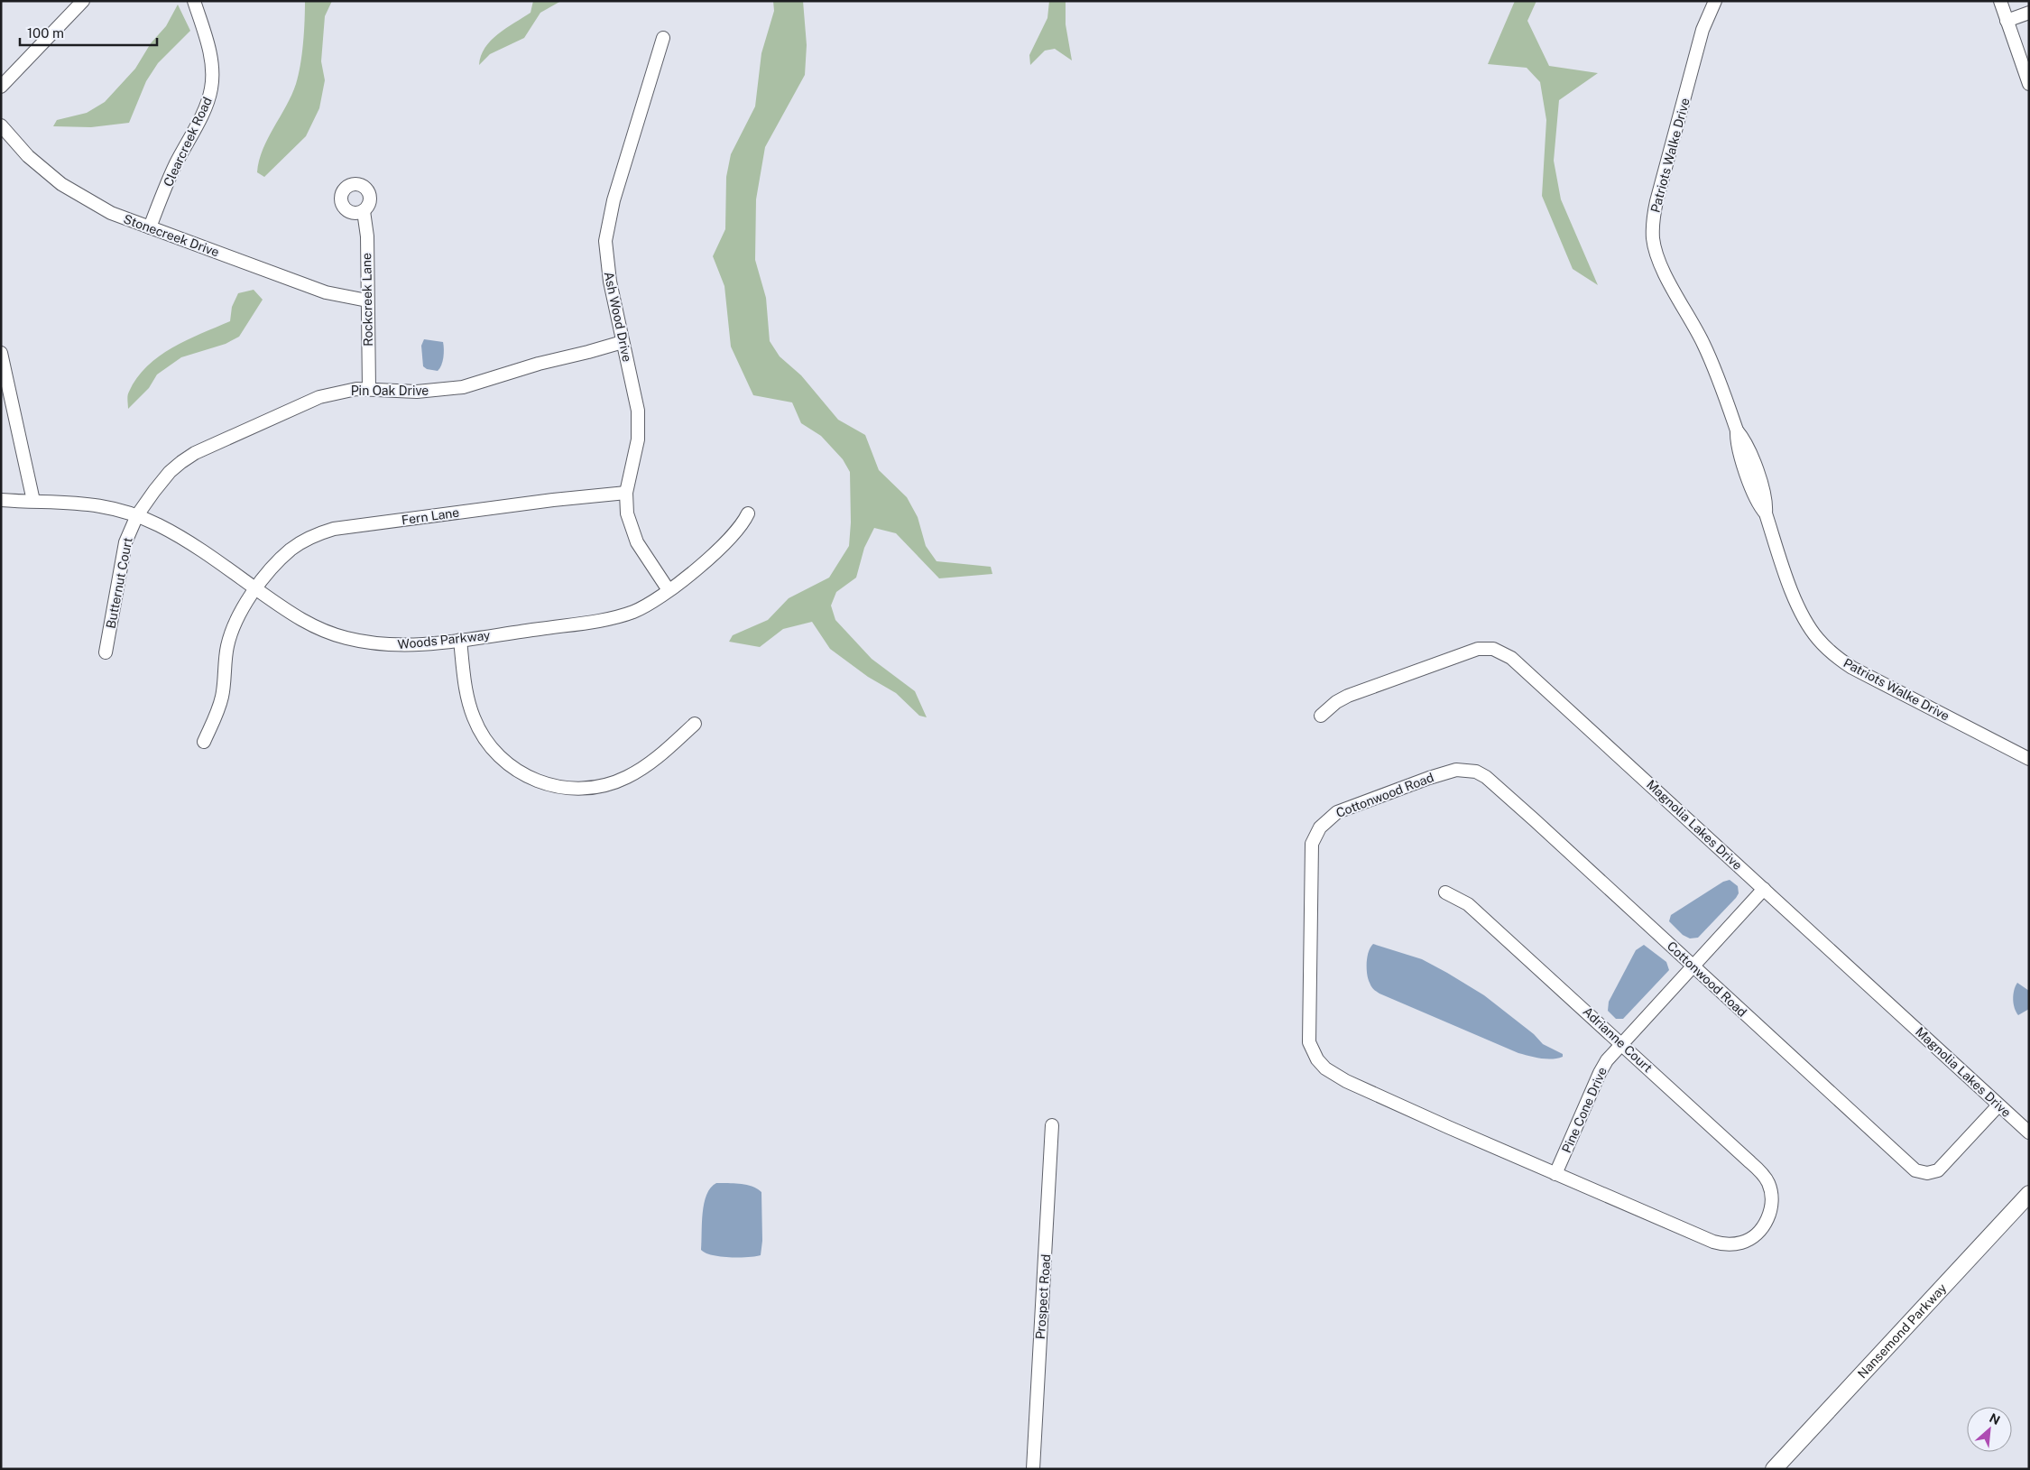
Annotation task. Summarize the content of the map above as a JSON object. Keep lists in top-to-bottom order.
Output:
{
  "streets": {
    "main road": ["Nansemond Parkway"],
    "street": [
      "Clearcreek Road",
      "Patriots Walke Drive",
      "Stonecreek Drive",
      "Rockcreek Lane",
      "Ash Wood Drive",
      "Pin Oak Drive",
      "Fern Lane",
      "Butternut Court",
      "Woods Parkway",
      "Cottonwood Road",
      "Magnolia Lakes Drive",
      "Adrianne Court",
      "Pine Cone Drive",
      "Prospect Road"
    ]
  },
  "crossings": [
    ["Clearcreek Road", "Stonecreek Drive"],
    ["Stonecreek Drive", "Rockcreek Lane"],
    ["Rockcreek Lane", "Pin Oak Drive"],
    ["Ash Wood Drive", "Pin Oak Drive"],
    ["Ash Wood Drive", "Fern Lane"],
    ["Ash Wood Drive", "Woods Parkway"],
    ["Pin Oak Drive", "Butternut Court"],
    ["Pin Oak Drive", "Woods Parkway"],
    ["Fern Lane", "Woods Parkway"],
    ["Butternut Court", "Woods Parkway"],
    ["Cottonwood Road", "Magnolia Lakes Drive"],
    ["Cottonwood Road", "Adrianne Court"],
    ["Cottonwood Road", "Pine Cone Drive"],
    ["Magnolia Lakes Drive", "Pine Cone Drive"],
    ["Adrianne Court", "Pine Cone Drive"]
  ],
  "scale_bar": "100 m",
  "north": "top right"
}
